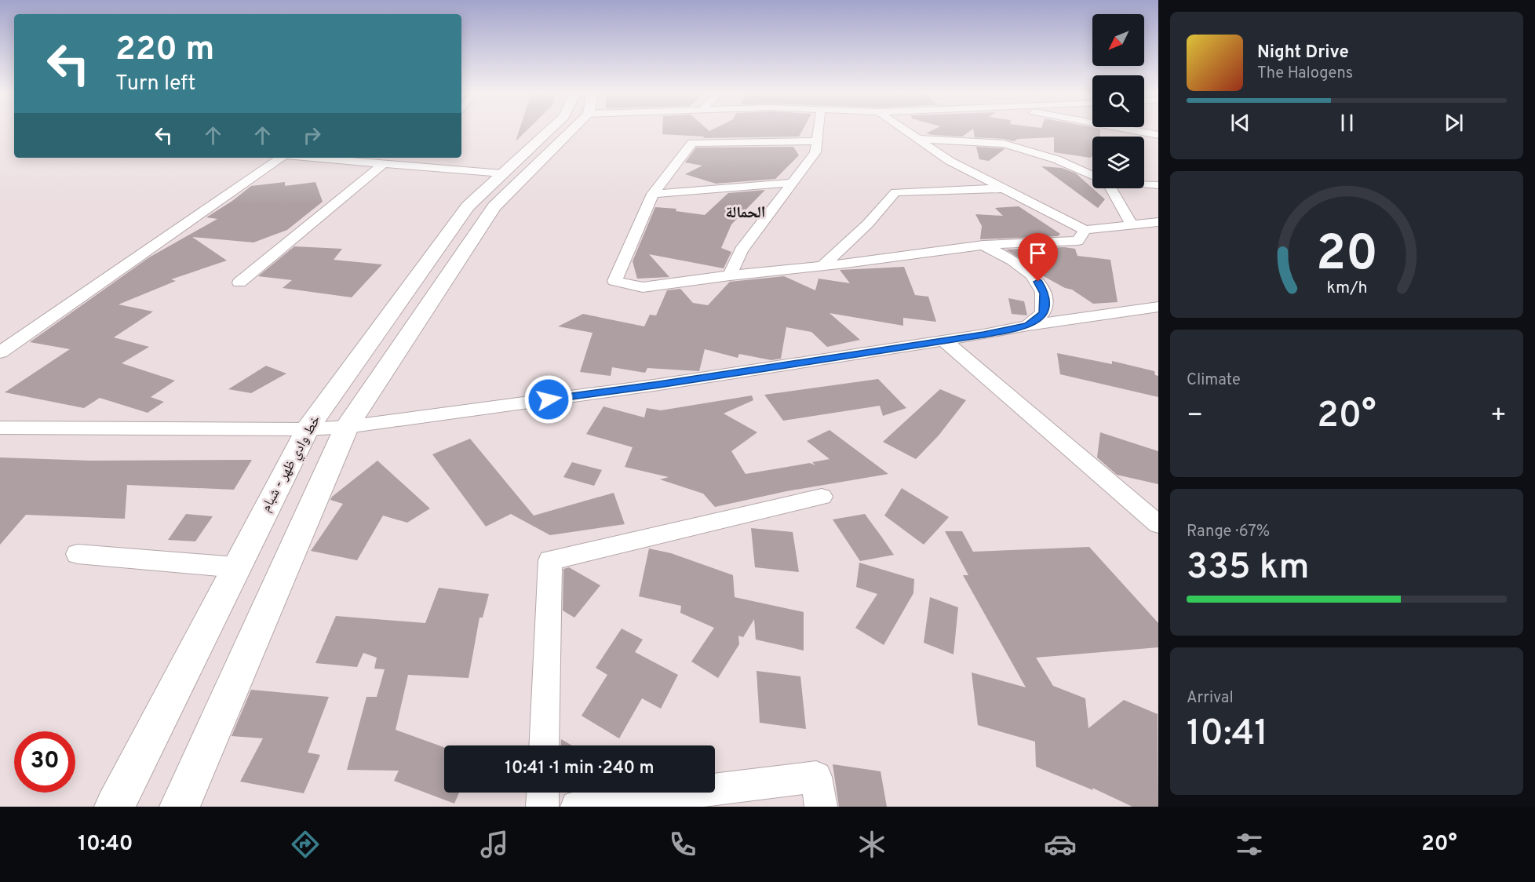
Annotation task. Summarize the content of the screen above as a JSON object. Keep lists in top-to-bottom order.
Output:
{
  "streets": {
    "main road": ["خط وادي ظهر - شبام"]
  },
  "districts": ["الحمالة"],
  "north": "bottom left",
  "page": {
    "turn": ["220 m", "Turn left"],
    "song": ["Night Drive", "The Halogens"],
    "tile": [
      "Climate",
      ["Range · 67%", "335 km"],
      ["Arrival", "10:41"]
    ],
    "heat": ["−", "20°", "+"],
    "limit": "30",
    "trip": "10:41 · 1 min · 240 m",
    "tabs": ["10:40", "20°"],
    "gauge": ["20", "km/h"]
  }
}
